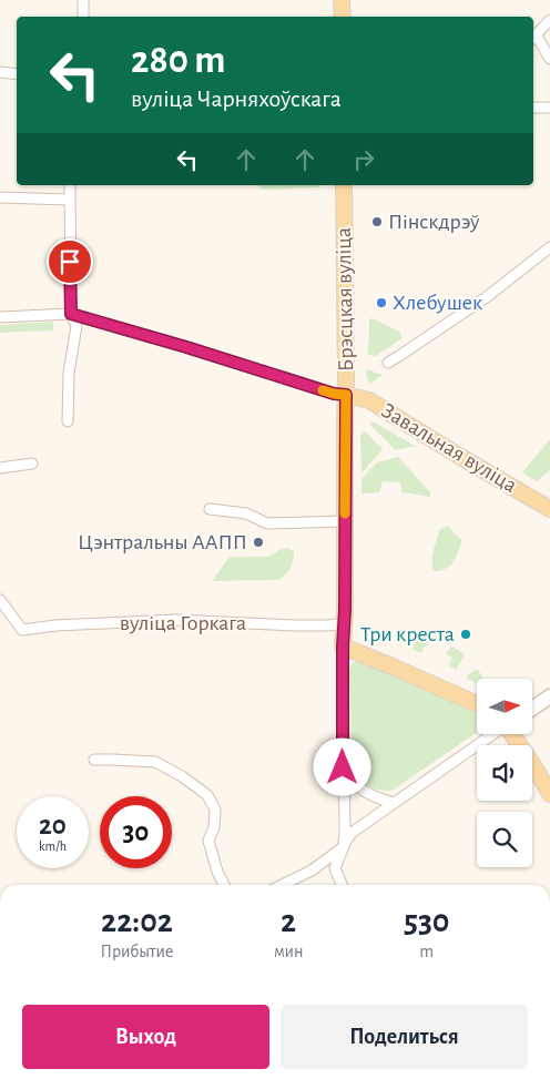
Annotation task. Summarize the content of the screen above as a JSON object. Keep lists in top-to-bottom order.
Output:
{
  "streets": {
    "main road": ["Брэсцкая вуліца", "Завальная вуліца"],
    "street": ["вуліца Горкага"]
  },
  "crossings": [
    ["Брэсцкая вуліца", "Завальная вуліца"],
    ["Брэсцкая вуліца", "вуліца Горкага"]
  ],
  "places": [
    "Пінскдрэў",
    "Хлебушек",
    "Цэнтральны ААПП",
    "Три креста"
  ],
  "north": "right",
  "page": {
    "turn": ["280 m", "вуліца Чарняхоўскага"],
    "speed": "20 km/h",
    "limit": "30",
    "eta": [
      "22:02",
      "Прибытие",
      "2",
      "мин",
      "530",
      "m"
    ],
    "buttons": ["Выход", "Поделиться"]
  }
}
